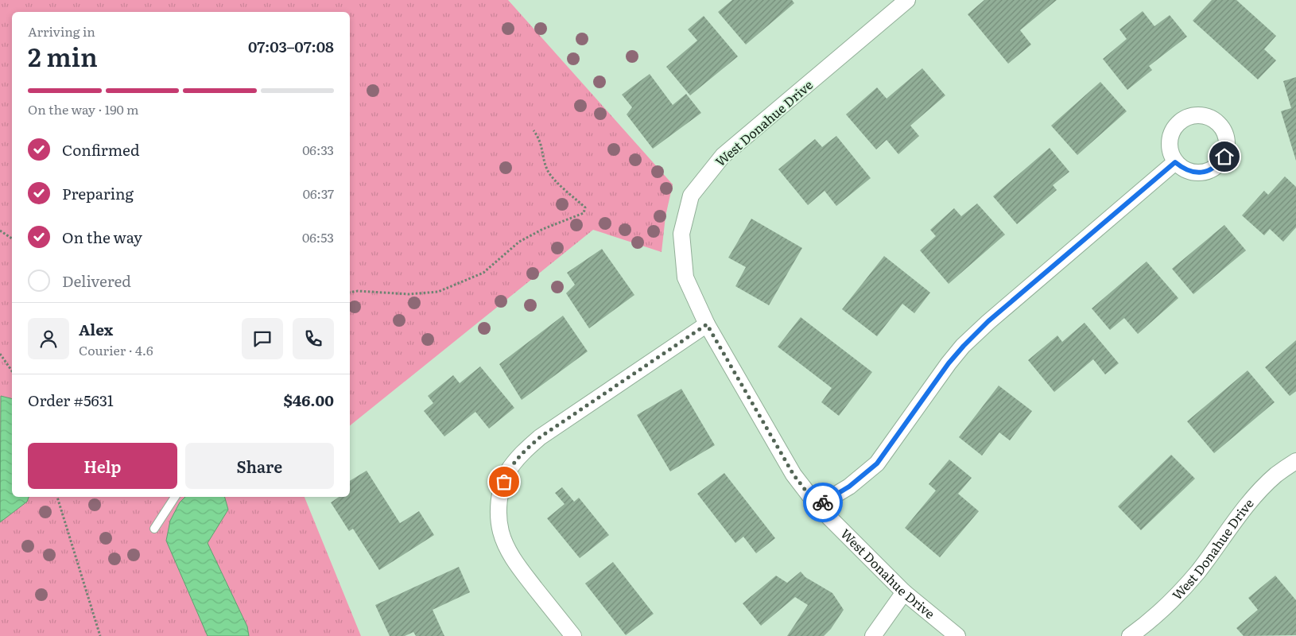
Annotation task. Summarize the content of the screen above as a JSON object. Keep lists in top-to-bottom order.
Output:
{
  "streets": {
    "street": ["West Donahue Drive"]
  },
  "page": {
    "heading": ["2 min", "Arriving in", "07:03–07:08"],
    "panel": [
      "Alex",
      "Courier · 4.6",
      "Order #5631",
      "$46.00"
    ],
    "bar": "On the way · 190 m",
    "list": [
      ["Confirmed", "06:33"],
      ["Preparing", "06:37"],
      ["On the way", "06:53"],
      "Delivered"
    ],
    "buttons": ["Help", "Share"]
  }
}
